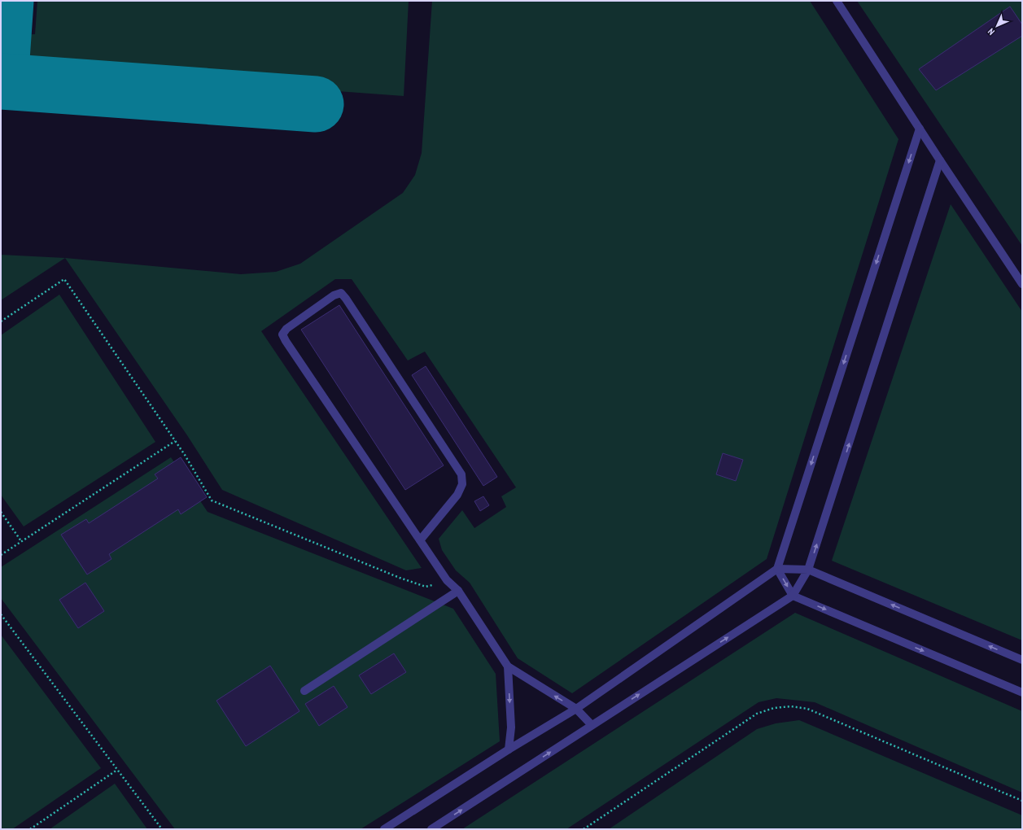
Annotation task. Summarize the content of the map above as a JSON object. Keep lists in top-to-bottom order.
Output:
{
  "north": "bottom left"
}
